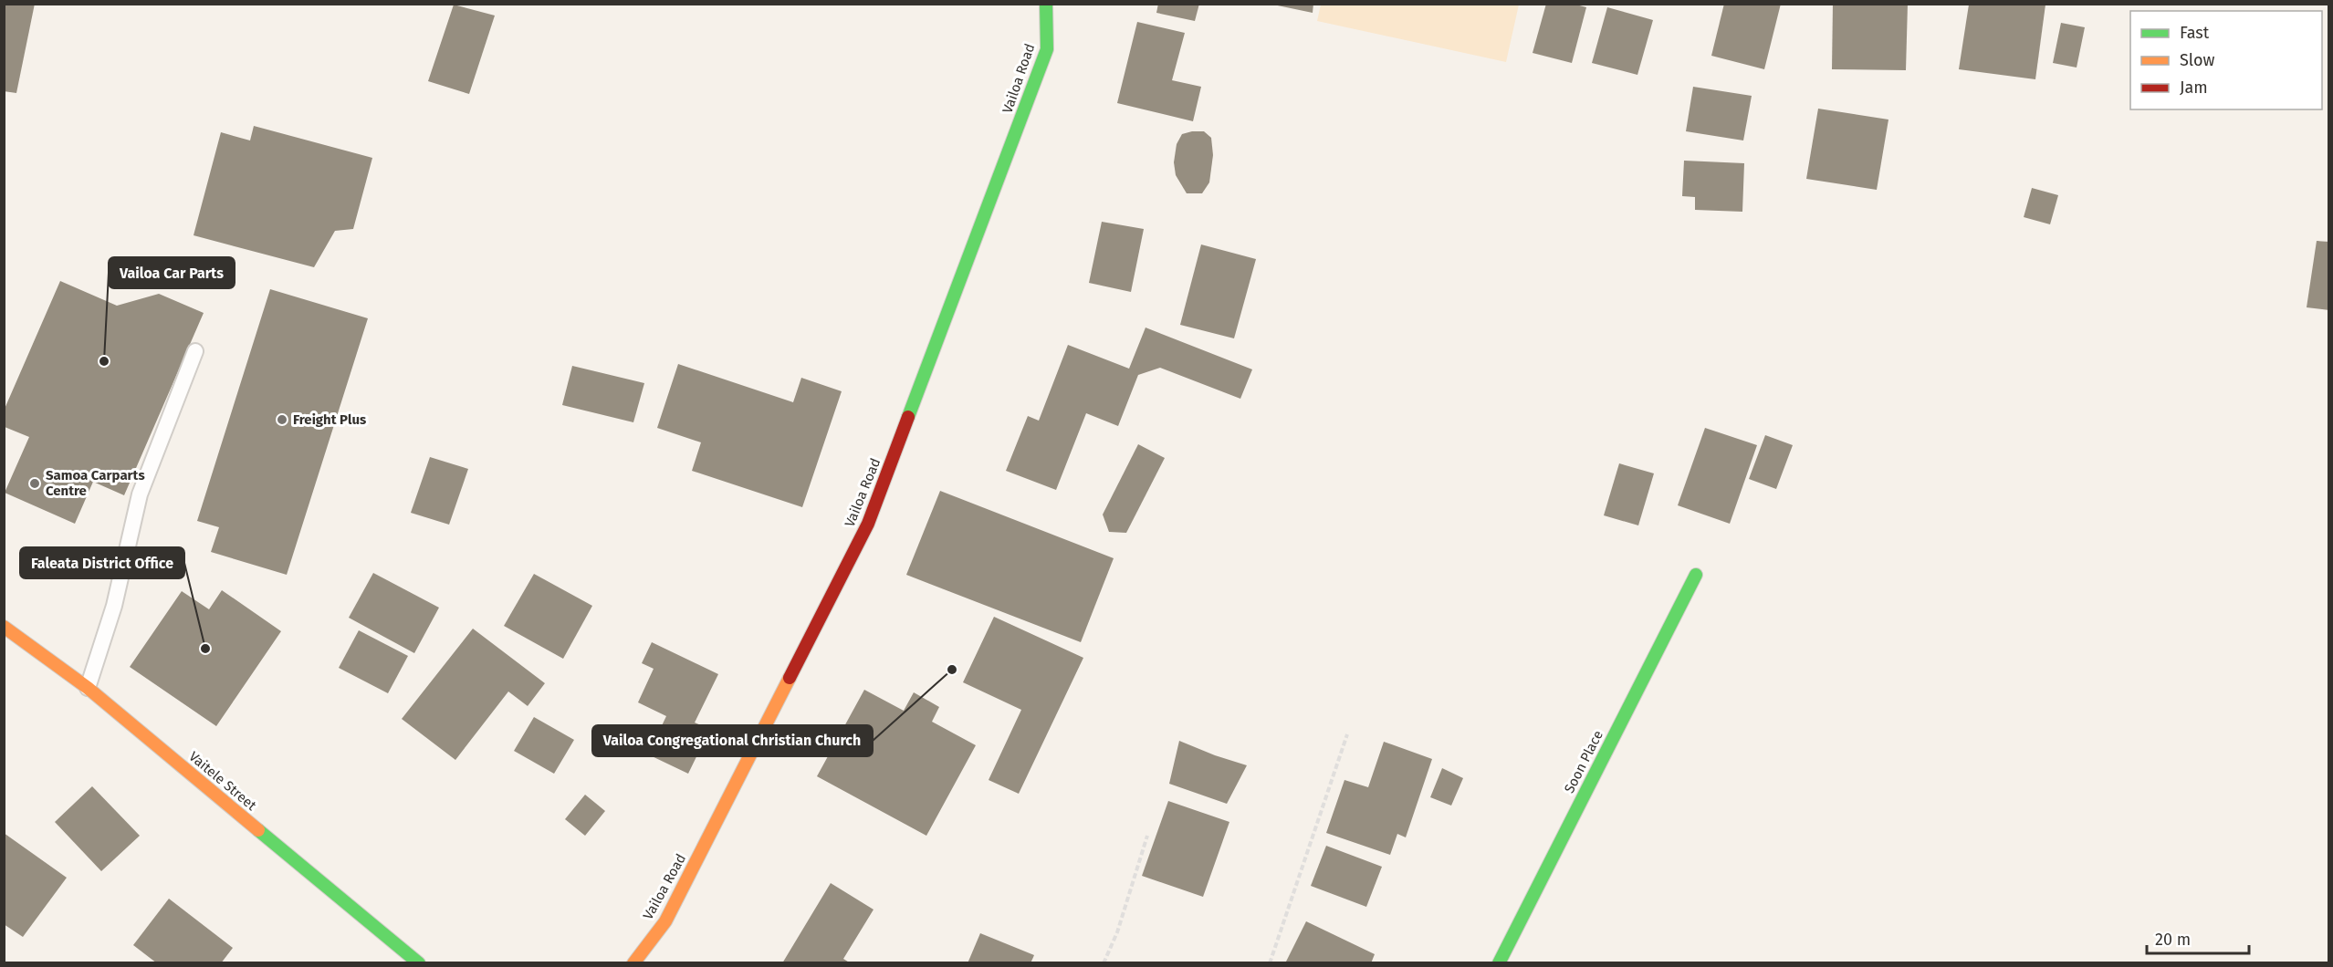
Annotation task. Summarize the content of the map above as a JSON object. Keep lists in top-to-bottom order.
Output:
{
  "streets": {
    "main road": ["Vailoa Road", "Soon Place", "Vaitele Street"]
  },
  "places": [
    "Vailoa Car Parts",
    "Freight Plus",
    "Samoa Carparts Centre",
    "Faleata District Office",
    "Vailoa Congregational Christian Church"
  ],
  "legend": ["Fast", "Slow", "Jam"],
  "scale_bar": "20 m"
}
